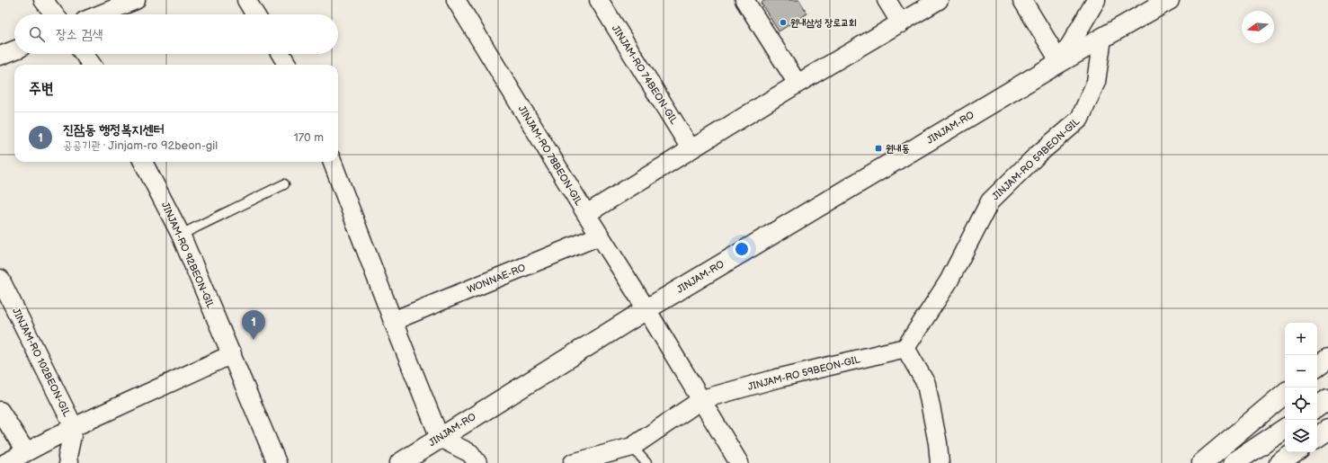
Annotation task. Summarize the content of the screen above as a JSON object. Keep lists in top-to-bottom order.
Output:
{
  "streets": {
    "main road": ["JINJAM-RO"],
    "street": [
      "JINJAM-RO 74BEON-GIL",
      "JINJAM-RO 78BEON-GIL",
      "JINJAM-RO 59BEON-GIL",
      "JINJAM-RO 92BEON-GIL",
      "WONNAE-RO",
      "JINJAM-RO 102BEON-GIL"
    ]
  },
  "crossings": [
    ["JINJAM-RO", "JINJAM-RO 78BEON-GIL"],
    ["JINJAM-RO", "JINJAM-RO 59BEON-GIL"],
    ["JINJAM-RO 78BEON-GIL", "JINJAM-RO 59BEON-GIL"],
    ["JINJAM-RO 78BEON-GIL", "WONNAE-RO"]
  ],
  "places": {
    "other": ["원내삼성 장로교회"],
    "transit": ["원내동"]
  },
  "north": "left",
  "page": {
    "search": "장소 검색",
    "heading": "주변",
    "list": [
      {
        "mark": "1",
        "name": "진잠동 행정복지센터",
        "note": "공공기관 · Jinjam-ro 92beon-gil",
        "value": "170 m"
      }
    ],
    "pins": "1",
    "map_buttons": ["+", "−"]
  }
}
